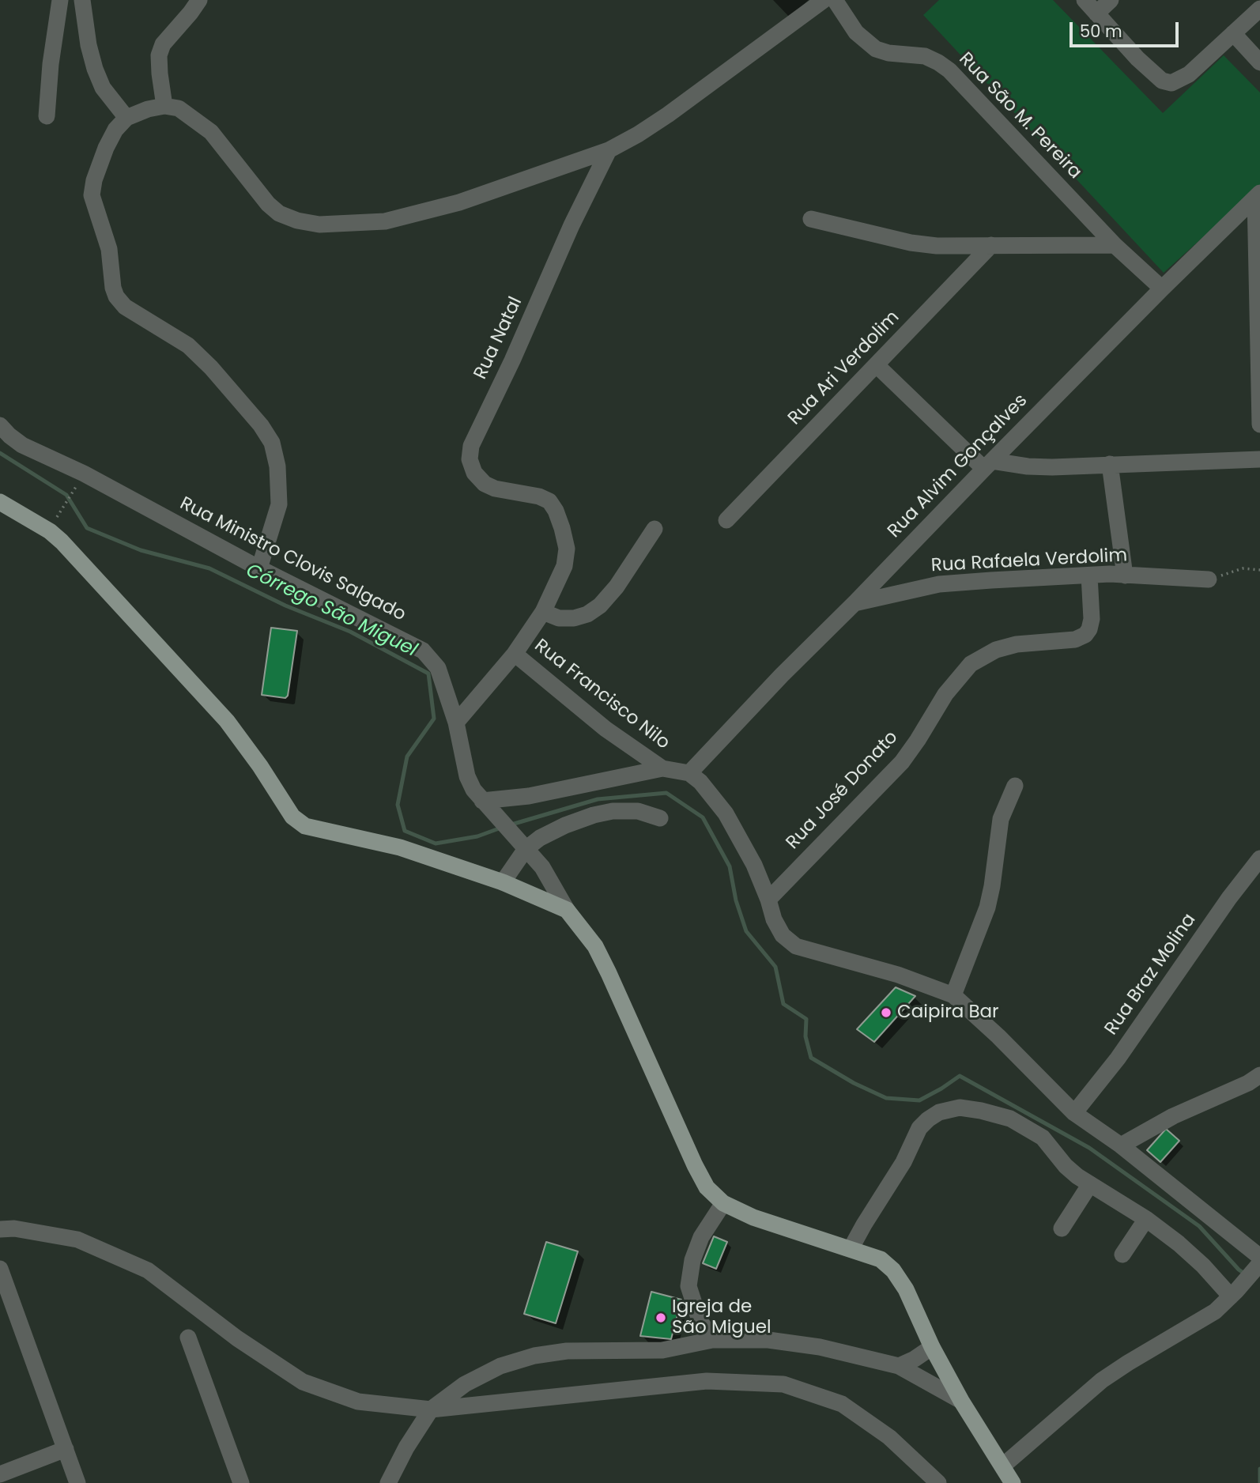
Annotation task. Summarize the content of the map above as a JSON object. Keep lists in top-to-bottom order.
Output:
{
  "streets": {
    "street": [
      "Rua São M. Pereira",
      "Rua Natal",
      "Rua Ari Verdolim",
      "Rua Alvim Gonçalves",
      "Rua Ministro Clovis Salgado",
      "Rua Rafaela Verdolim",
      "Rua Francisco Nilo",
      "Rua José Donato",
      "Rua Braz Molina"
    ]
  },
  "crossings": [
    ["Rua São M. Pereira", "Rua Alvim Gonçalves"],
    ["Rua Natal", "Rua Ministro Clovis Salgado"],
    ["Rua Natal", "Rua Francisco Nilo"],
    ["Rua Alvim Gonçalves", "Rua Rafaela Verdolim"],
    ["Rua Rafaela Verdolim", "Rua José Donato"]
  ],
  "water": ["Córrego São Miguel"],
  "places": ["Caipira Bar", "Igreja de São Miguel"],
  "scale_bar": "50 m"
}
